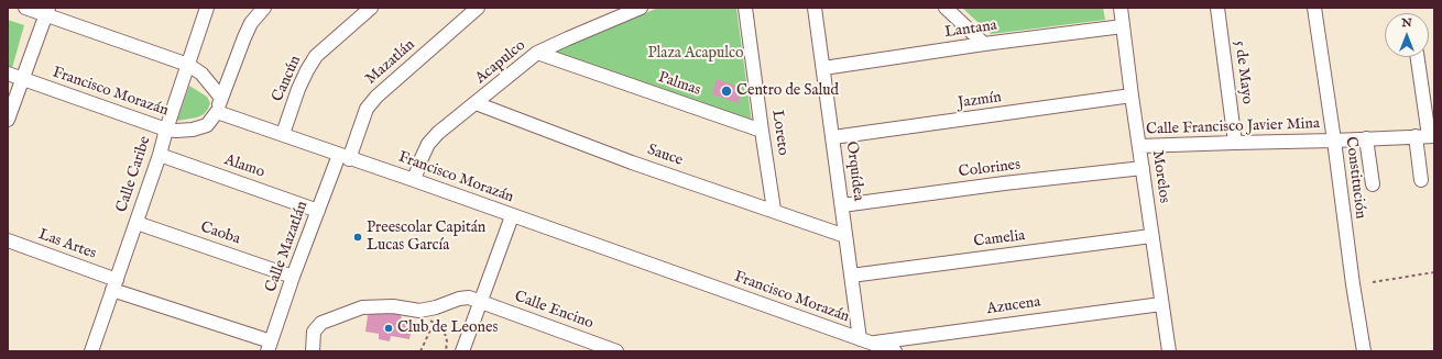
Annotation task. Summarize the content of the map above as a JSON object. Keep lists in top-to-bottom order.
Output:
{
  "streets": {
    "street": [
      "Lantana",
      "Mazatlán",
      "Acapulco",
      "5 de Mayo",
      "Cancún",
      "Palmas",
      "Francisco Morazán",
      "Jazmín",
      "Calle Francisco Javier Mina",
      "Loreto",
      "Sauce",
      "Alamo",
      "Colorines",
      "Orquídea",
      "Calle Caribe",
      "Morelos",
      "Constitución",
      "Caoba",
      "Camelia",
      "Las Artes",
      "Calle Mazatlán",
      "Azucena",
      "Calle Encino"
    ]
  },
  "crossings": [
    ["Lantana", "Orquídea"],
    ["Lantana", "Morelos"],
    ["Mazatlán", "Francisco Morazán"],
    ["Mazatlán", "Calle Mazatlán"],
    ["Acapulco", "Palmas"],
    ["Acapulco", "Francisco Morazán"],
    ["Acapulco", "Sauce"],
    ["5 de Mayo", "Calle Francisco Javier Mina"],
    ["Cancún", "Francisco Morazán"],
    ["Palmas", "Loreto"],
    ["Francisco Morazán", "Orquídea"],
    ["Francisco Morazán", "Calle Caribe"],
    ["Francisco Morazán", "Calle Mazatlán"],
    ["Francisco Morazán", "Azucena"],
    ["Jazmín", "Orquídea"],
    ["Jazmín", "Morelos"],
    ["Calle Francisco Javier Mina", "Morelos"],
    ["Calle Francisco Javier Mina", "Constitución"],
    ["Loreto", "Sauce"],
    ["Sauce", "Orquídea"],
    ["Alamo", "Calle Caribe"],
    ["Alamo", "Calle Mazatlán"],
    ["Colorines", "Orquídea"],
    ["Colorines", "Morelos"],
    ["Orquídea", "Camelia"],
    ["Orquídea", "Azucena"],
    ["Calle Caribe", "Caoba"],
    ["Calle Caribe", "Las Artes"],
    ["Morelos", "Camelia"],
    ["Morelos", "Azucena"],
    ["Caoba", "Calle Mazatlán"],
    ["Las Artes", "Calle Mazatlán"]
  ],
  "parks": ["Plaza Acapulco"],
  "places": ["Centro de Salud", "Preescolar Capitán Lucas García", "Club de Leones"],
  "north": "top"
}
